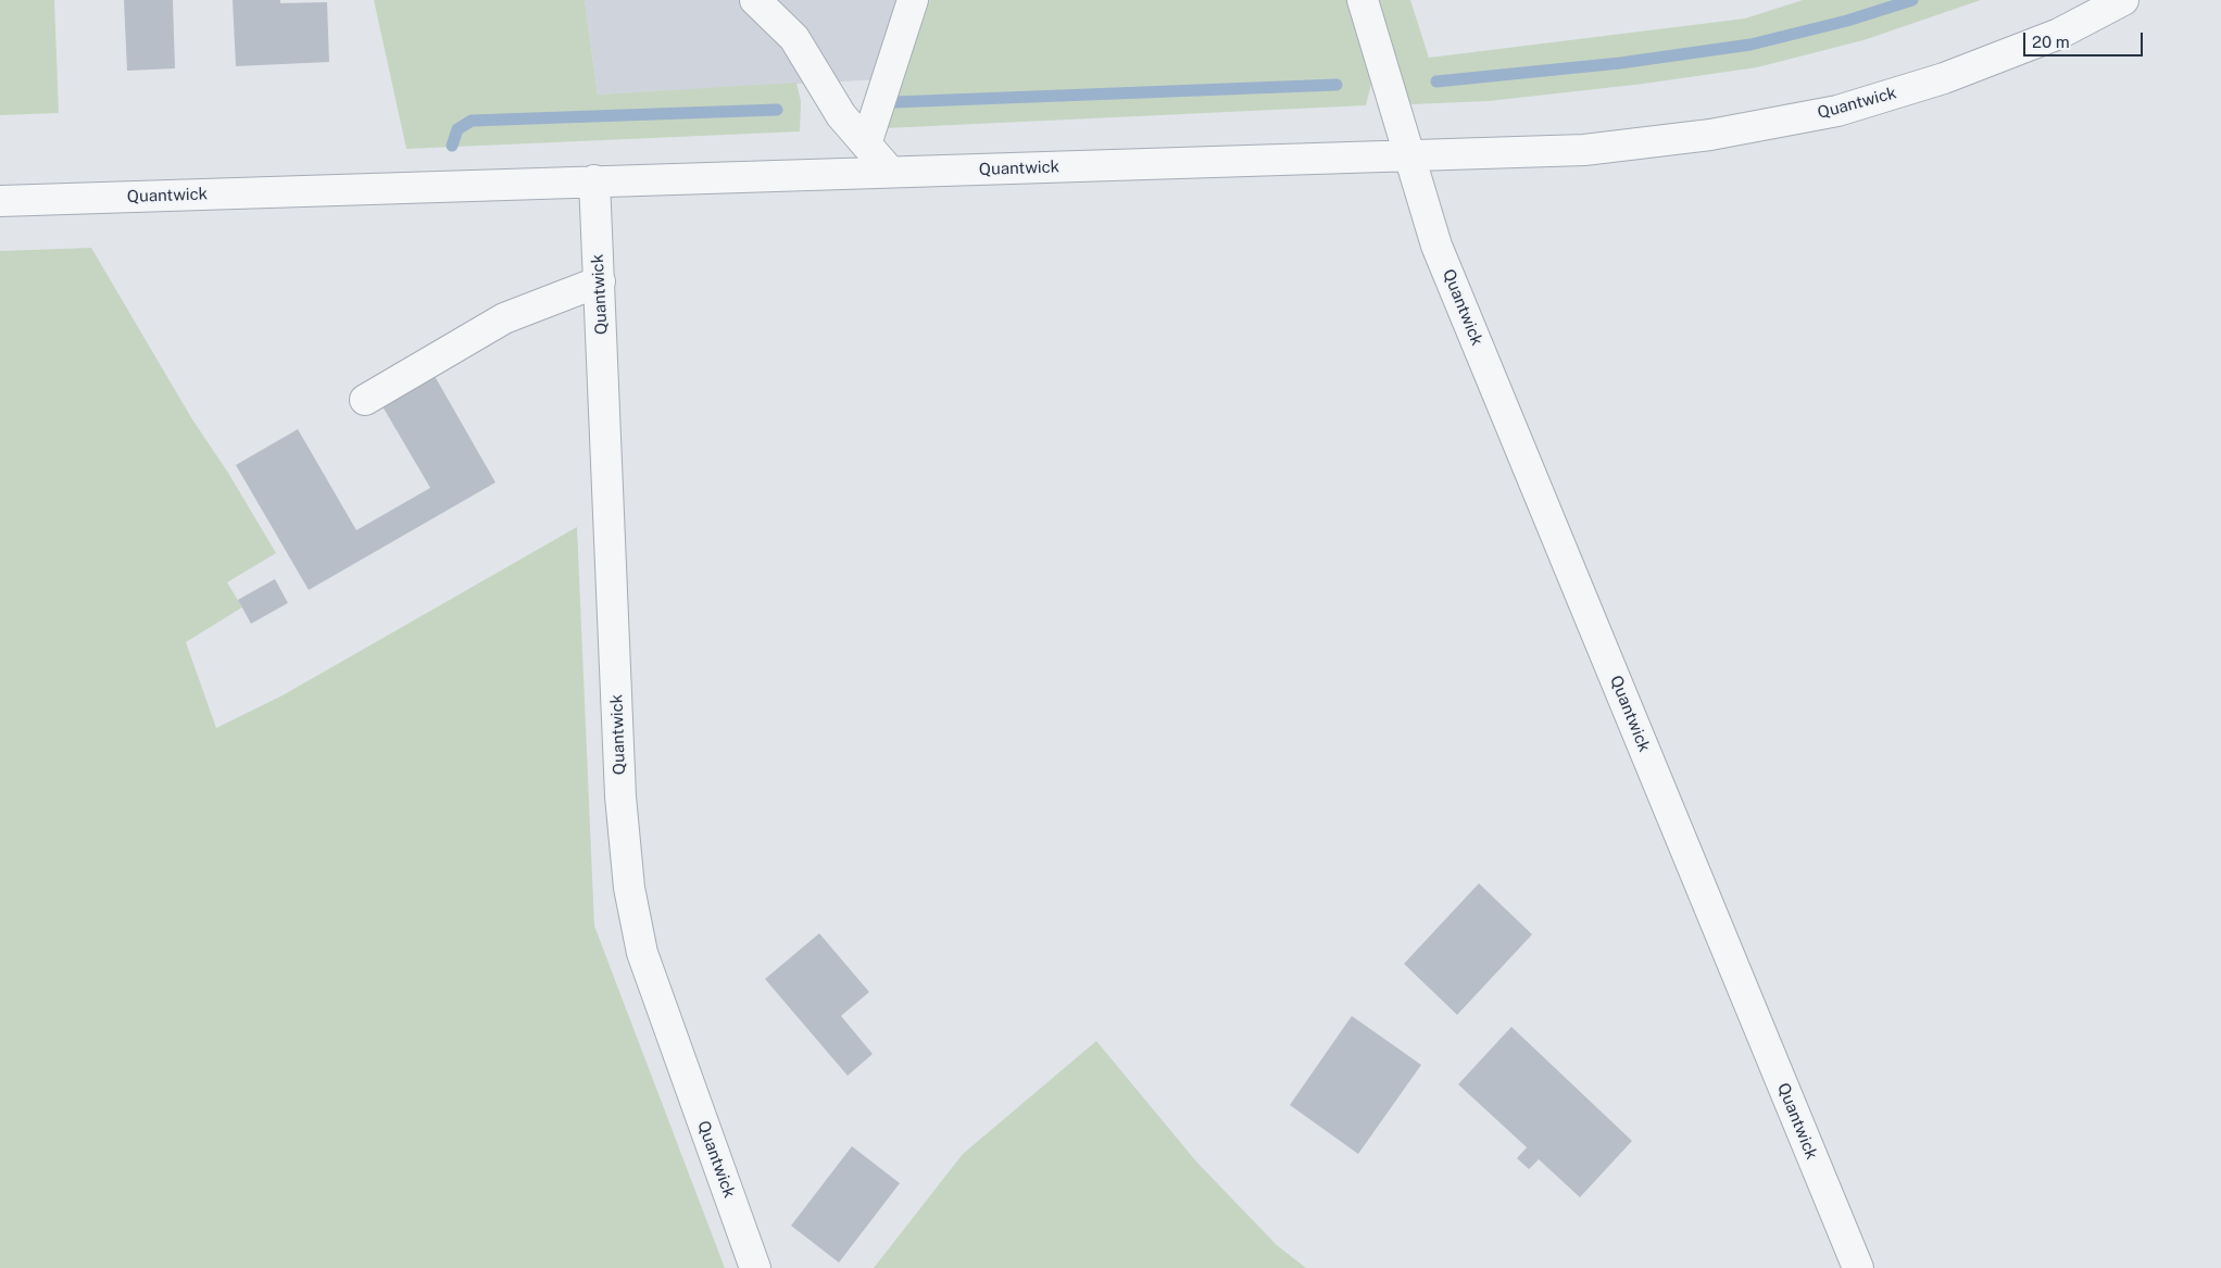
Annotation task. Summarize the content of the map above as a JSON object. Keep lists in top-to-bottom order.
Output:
{
  "streets": {
    "street": ["Quantwick"]
  },
  "scale_bar": "20 m"
}
